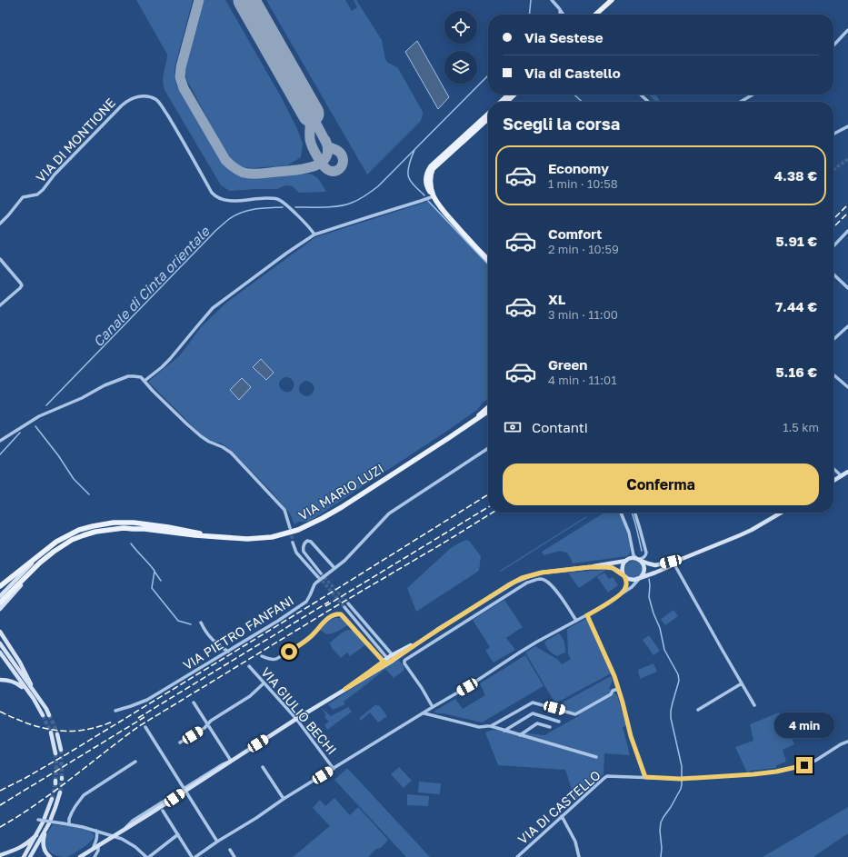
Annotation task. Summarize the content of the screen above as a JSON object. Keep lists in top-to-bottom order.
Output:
{
  "streets": {
    "main road": ["VIA MARIO LUZI"],
    "street": [
      "VIA DI MONTIONE",
      "VIA PIETRO FANFANI",
      "VIA GIULIO BECHI",
      "VIA DI CASTELLO"
    ]
  },
  "water": ["Canale di Cinta orientale"],
  "page": {
    "banner": ["Via Sestese", "Via di Castello"],
    "heading": "Scegli la corsa",
    "list": [
      {
        "name": "Economy",
        "note": "1 min · 10:58",
        "value": "4.38 €"
      },
      {
        "name": "Comfort",
        "note": "2 min · 10:59",
        "value": "5.91 €"
      },
      {
        "name": "XL",
        "note": "3 min · 11:00",
        "value": "7.44 €"
      },
      {
        "name": "Green",
        "note": "4 min · 11:01",
        "value": "5.16 €"
      }
    ],
    "pay": ["Contanti", "1.5 km"],
    "buttons": "Conferma",
    "bubble": "4 min"
  }
}
